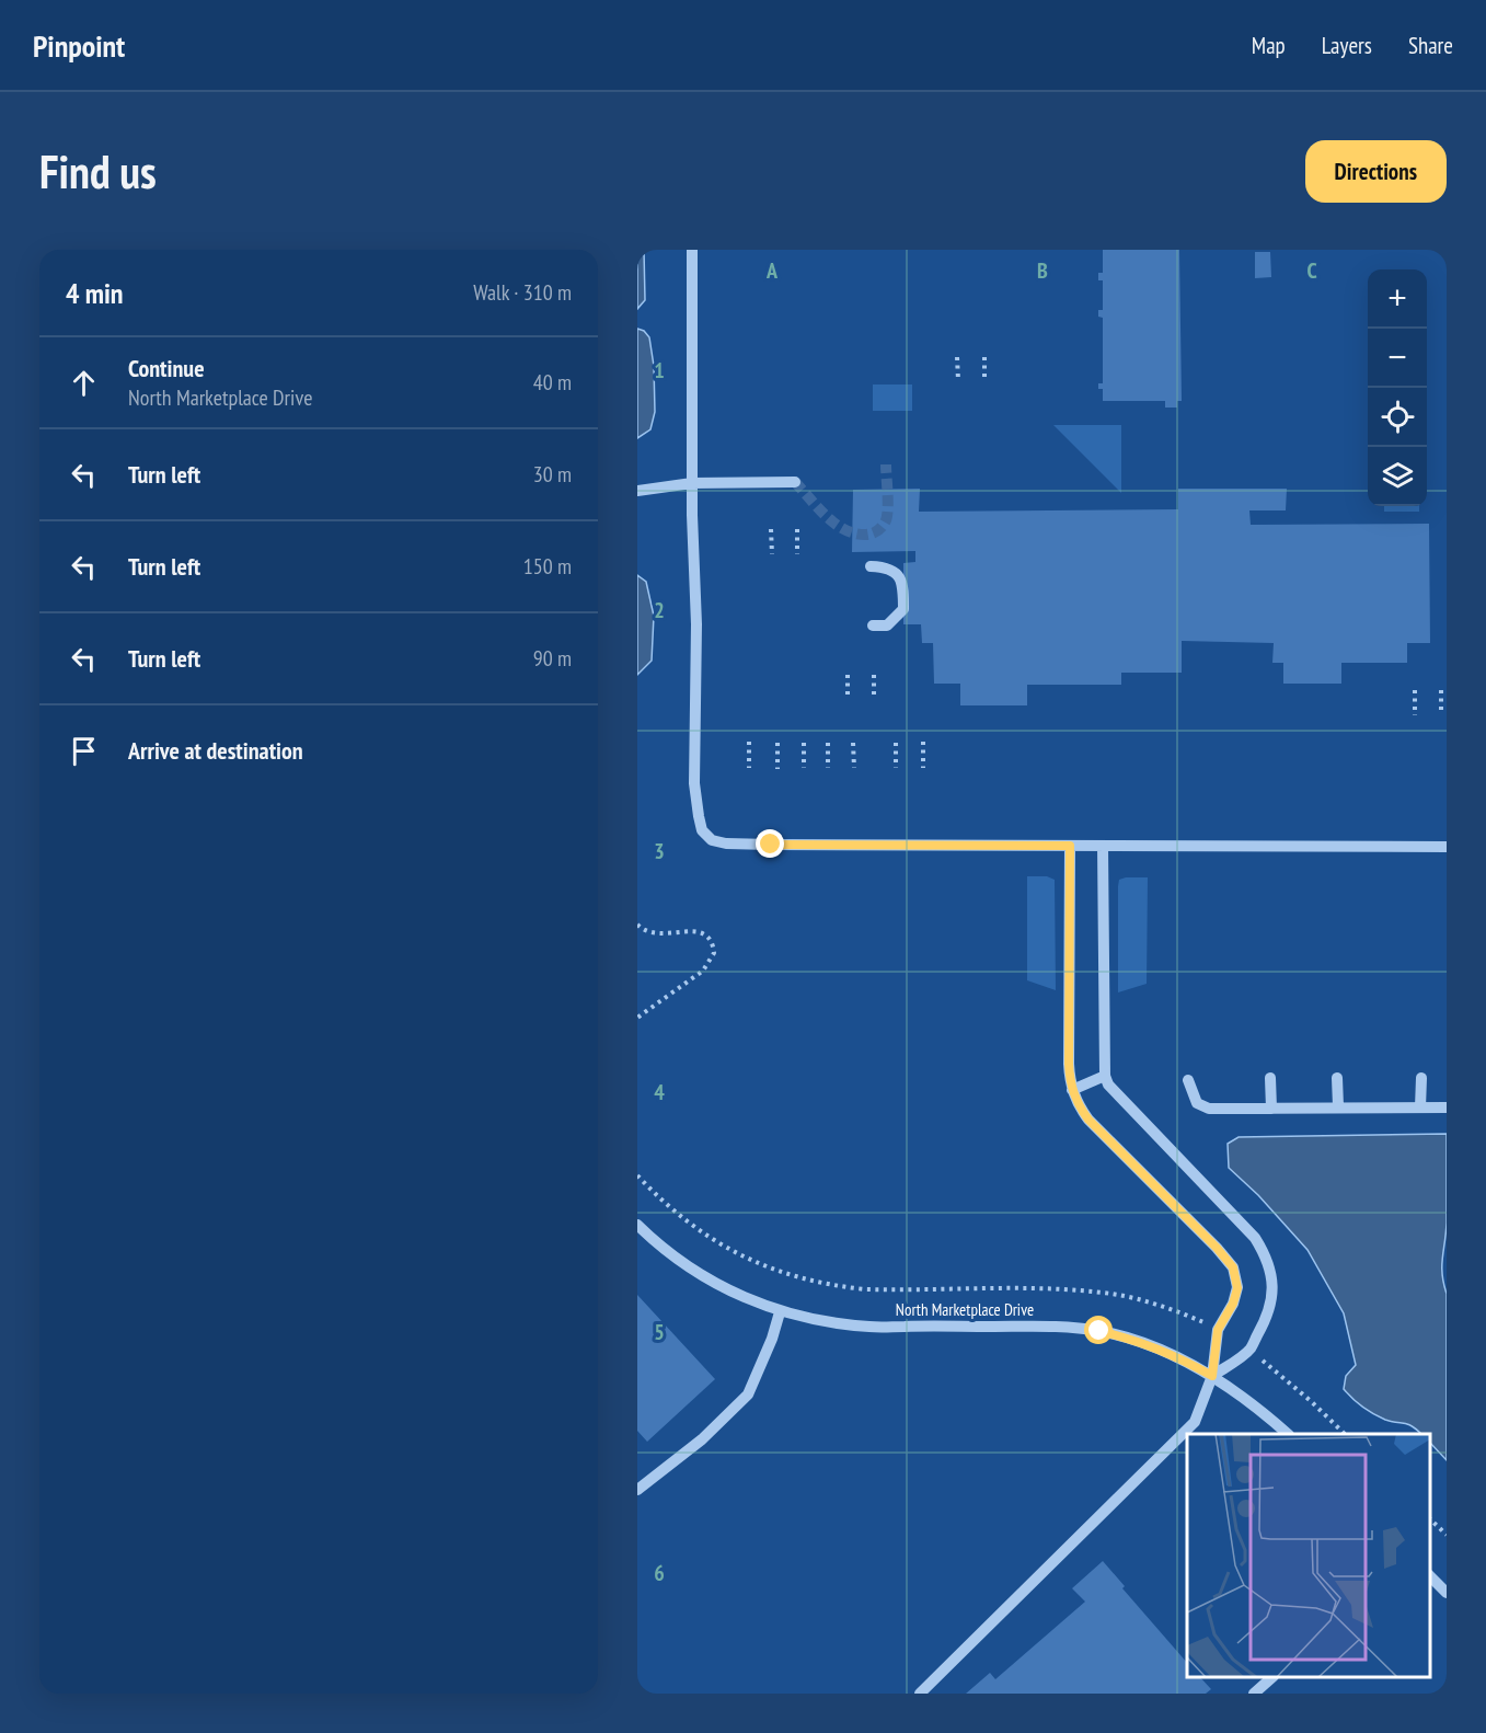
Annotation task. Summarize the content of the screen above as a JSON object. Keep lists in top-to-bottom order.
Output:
{
  "streets": {
    "street": ["North Marketplace Drive"]
  },
  "page": {
    "header": "Pinpoint",
    "nav": ["Map", "Layers", "Share"],
    "buttons": "Directions",
    "title": "Find us",
    "heading": ["4 min", "Walk · 310 m"],
    "map_buttons": ["+", "−"],
    "list": [
      ["Continue", "North Marketplace Drive", "40 m"],
      ["Turn left", "30 m"],
      ["Turn left", "150 m"],
      ["Turn left", "90 m"],
      "Arrive at destination"
    ]
  },
  "grid": {
    "columns": ["A", "B", "C"],
    "rows": [
      "1",
      "2",
      "3",
      "4",
      "5",
      "6"
    ]
  }
}
